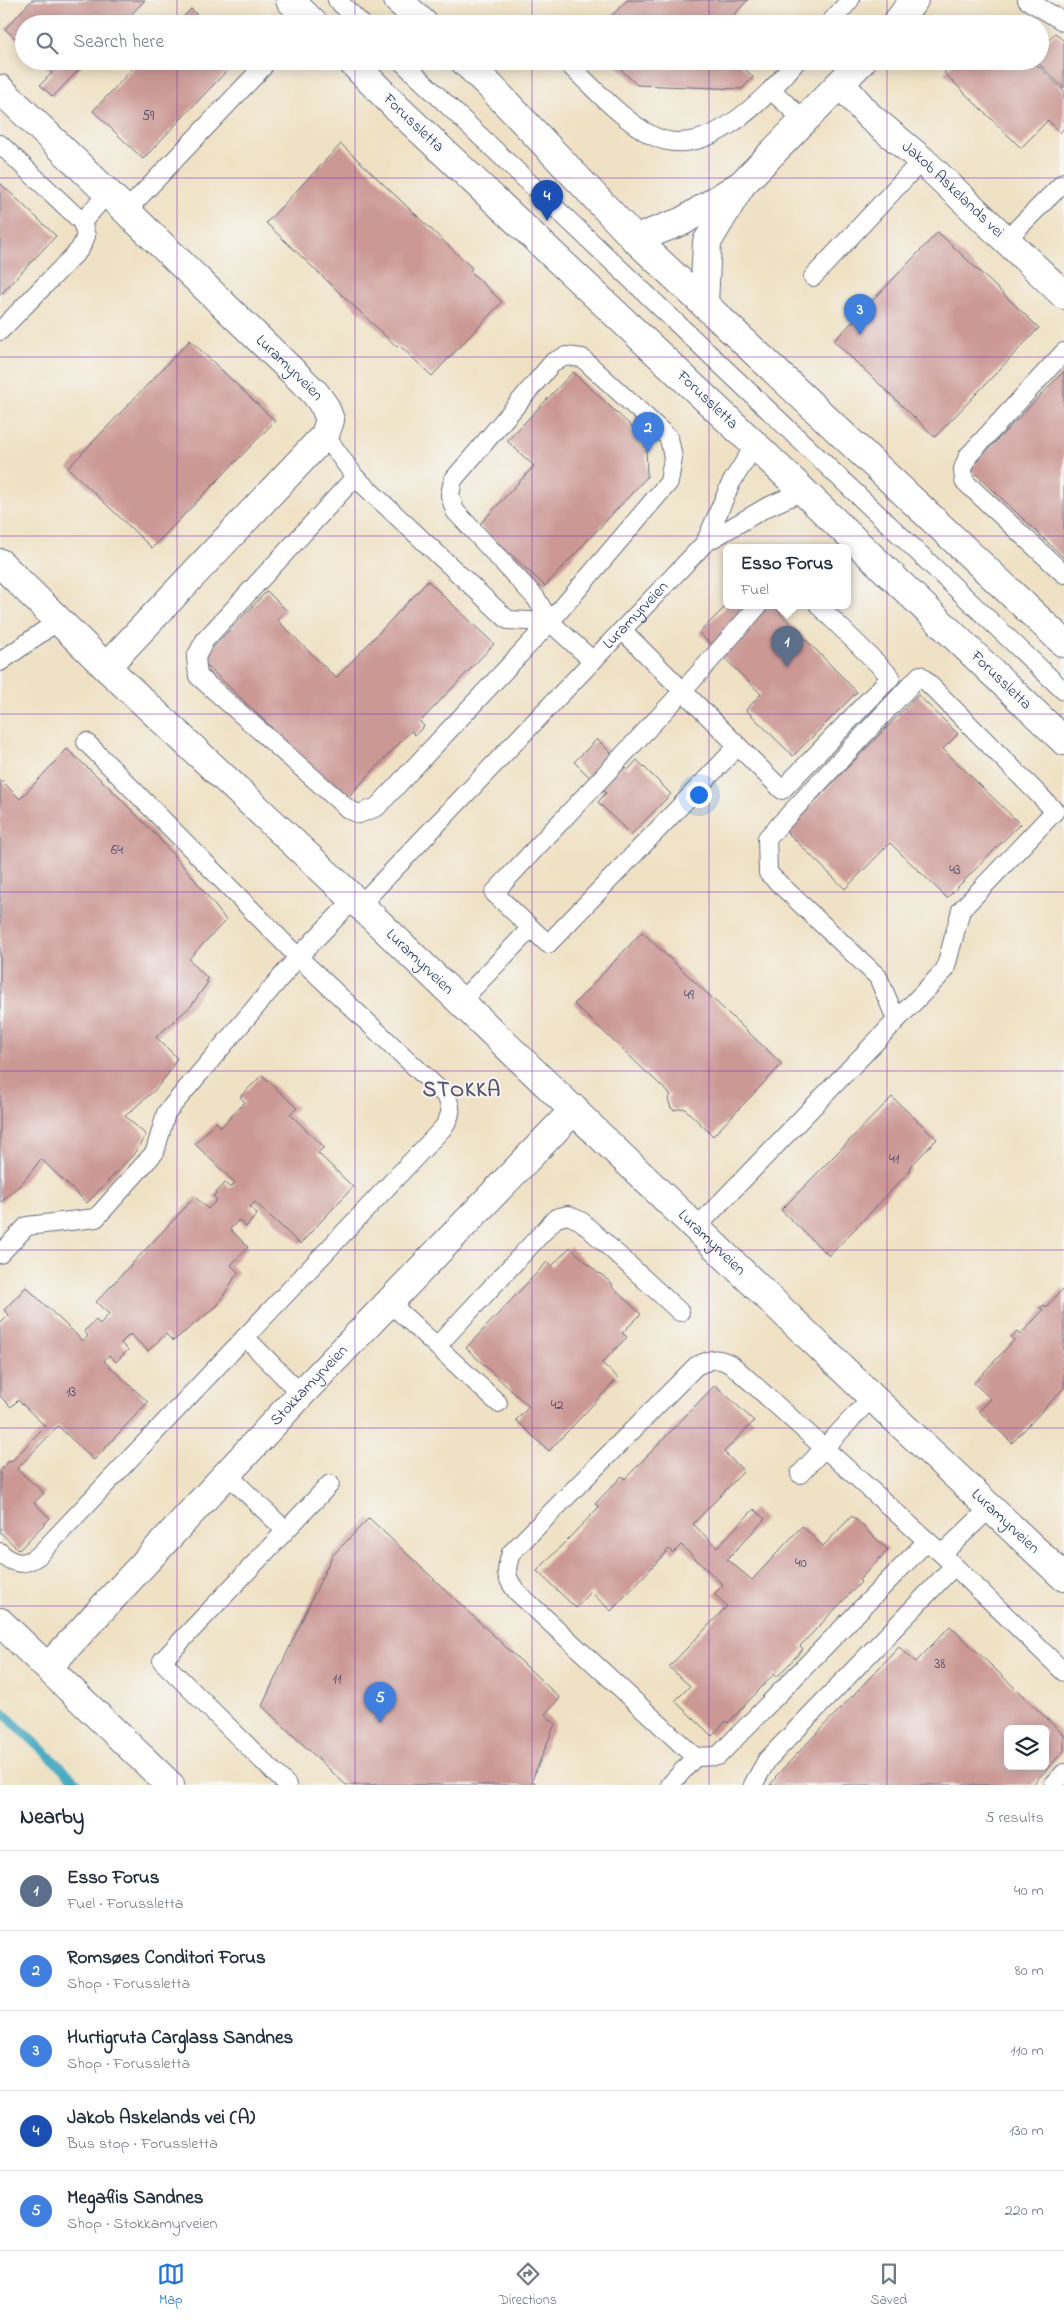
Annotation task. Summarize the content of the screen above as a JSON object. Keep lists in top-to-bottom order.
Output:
{
  "streets": {
    "street": [
      "Forussletta",
      "Jakob Askelands vei",
      "Luramyrveien",
      "Stokkamyrveien"
    ]
  },
  "crossings": [
    ["Forussletta", "Luramyrveien"],
    ["Luramyrveien", "Stokkamyrveien"]
  ],
  "districts": ["STOKKA"],
  "house_numbers": [
    "59",
    "64",
    "43",
    "49",
    "41",
    "13",
    "42",
    "40",
    "38",
    "11"
  ],
  "page": {
    "search": "Search here",
    "pins": [
      "4",
      "3",
      "2",
      "1",
      "5"
    ],
    "popup": ["Esso Forus", "Fuel"],
    "heading": ["Nearby", "5 results"],
    "list": [
      {
        "mark": "1",
        "name": "Esso Forus",
        "note": "Fuel · Forussletta",
        "value": "40 m"
      },
      {
        "mark": "2",
        "name": "Romsøes Conditori Forus",
        "note": "Shop · Forussletta",
        "value": "80 m"
      },
      {
        "mark": "3",
        "name": "Hurtigruta Carglass Sandnes",
        "note": "Shop · Forussletta",
        "value": "110 m"
      },
      {
        "mark": "4",
        "name": "Jakob Askelands vei (A)",
        "note": "Bus stop · Forussletta",
        "value": "130 m"
      },
      {
        "mark": "5",
        "name": "Megaflis Sandnes",
        "note": "Shop · Stokkamyrveien",
        "value": "220 m"
      }
    ],
    "nav": ["Map", "Directions", "Saved"]
  }
}
